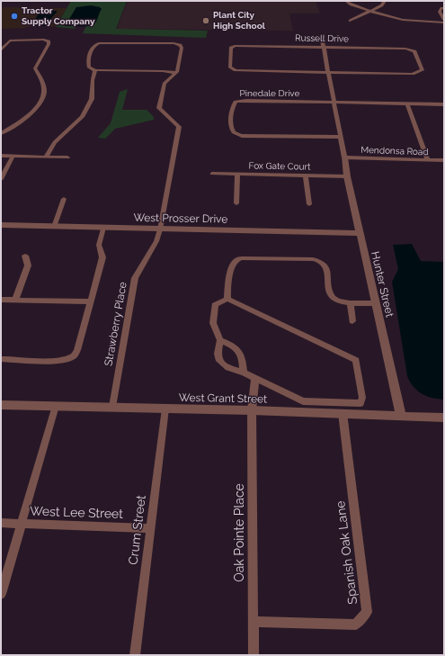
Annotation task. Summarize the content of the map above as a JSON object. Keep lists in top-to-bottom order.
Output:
{
  "streets": {
    "street": [
      "Russell Drive",
      "Pinedale Drive",
      "Mendonsa Road",
      "Fox Gate Court",
      "West Prosser Drive",
      "Hunter Street",
      "Strawberry Place",
      "West Grant Street",
      "West Lee Street",
      "Crum Street",
      "Oak Pointe Place",
      "Spanish Oak Lane"
    ]
  },
  "crossings": [
    ["Mendonsa Road", "Hunter Street"],
    ["Fox Gate Court", "Hunter Street"],
    ["West Prosser Drive", "Hunter Street"],
    ["West Prosser Drive", "Strawberry Place"],
    ["Hunter Street", "West Grant Street"],
    ["Strawberry Place", "West Grant Street"],
    ["West Grant Street", "Crum Street"],
    ["West Grant Street", "Oak Pointe Place"],
    ["West Grant Street", "Spanish Oak Lane"],
    ["West Lee Street", "Crum Street"],
    ["Oak Pointe Place", "Spanish Oak Lane"]
  ],
  "places": ["Tractor Supply Company", "Plant City High School"]
}
